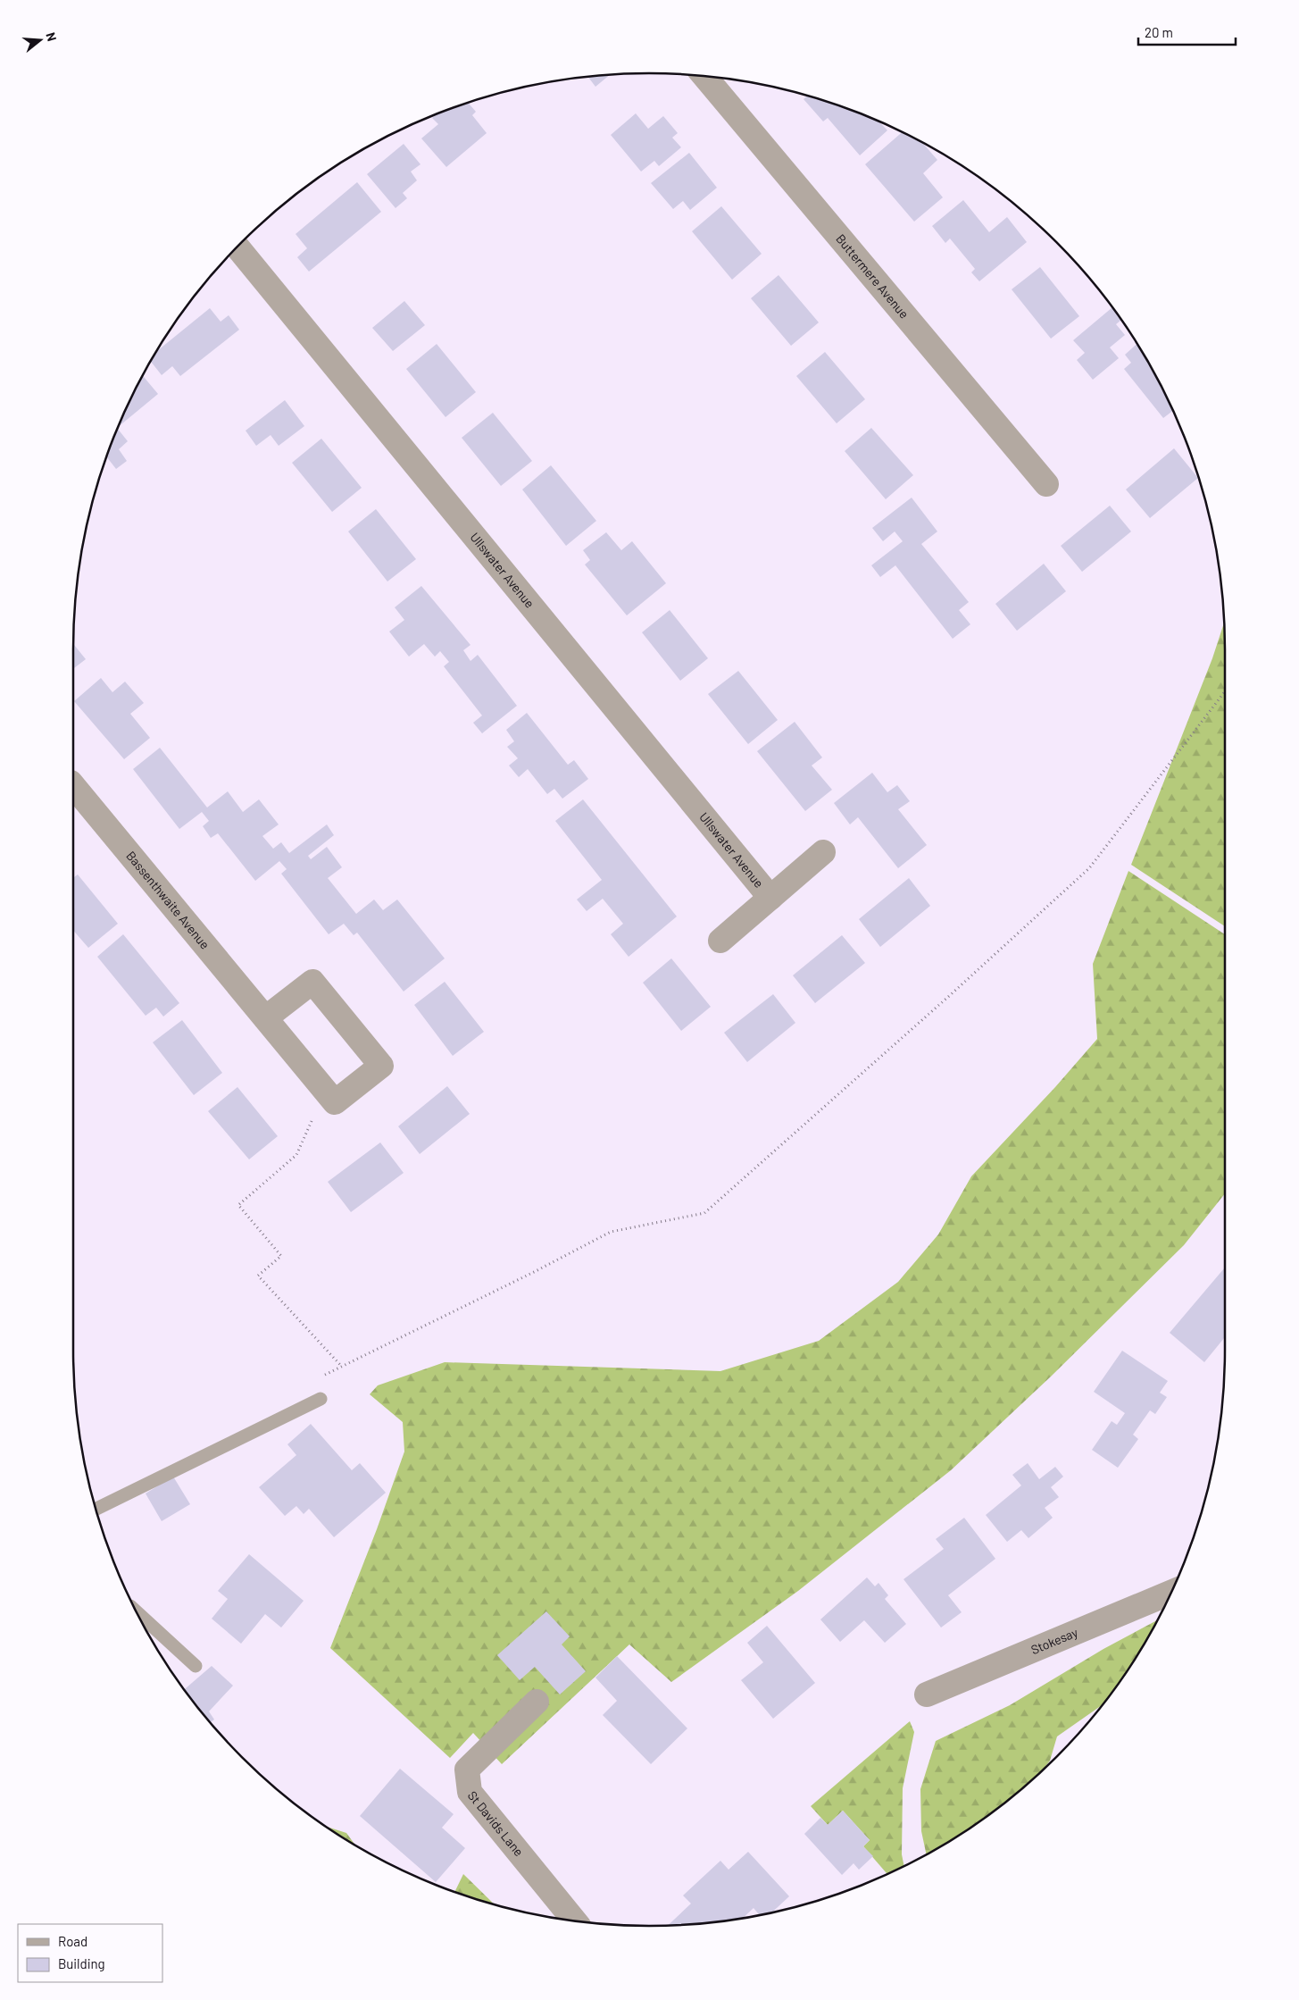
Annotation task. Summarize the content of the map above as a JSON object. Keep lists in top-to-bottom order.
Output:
{
  "streets": {
    "street": [
      "Buttermere Avenue",
      "Ullswater Avenue",
      "Bassenthwaite Avenue",
      "Stokesay",
      "St Davids Lane"
    ]
  },
  "legend": ["Road", "Building"],
  "scale_bar": "20 m",
  "north": "right"
}
